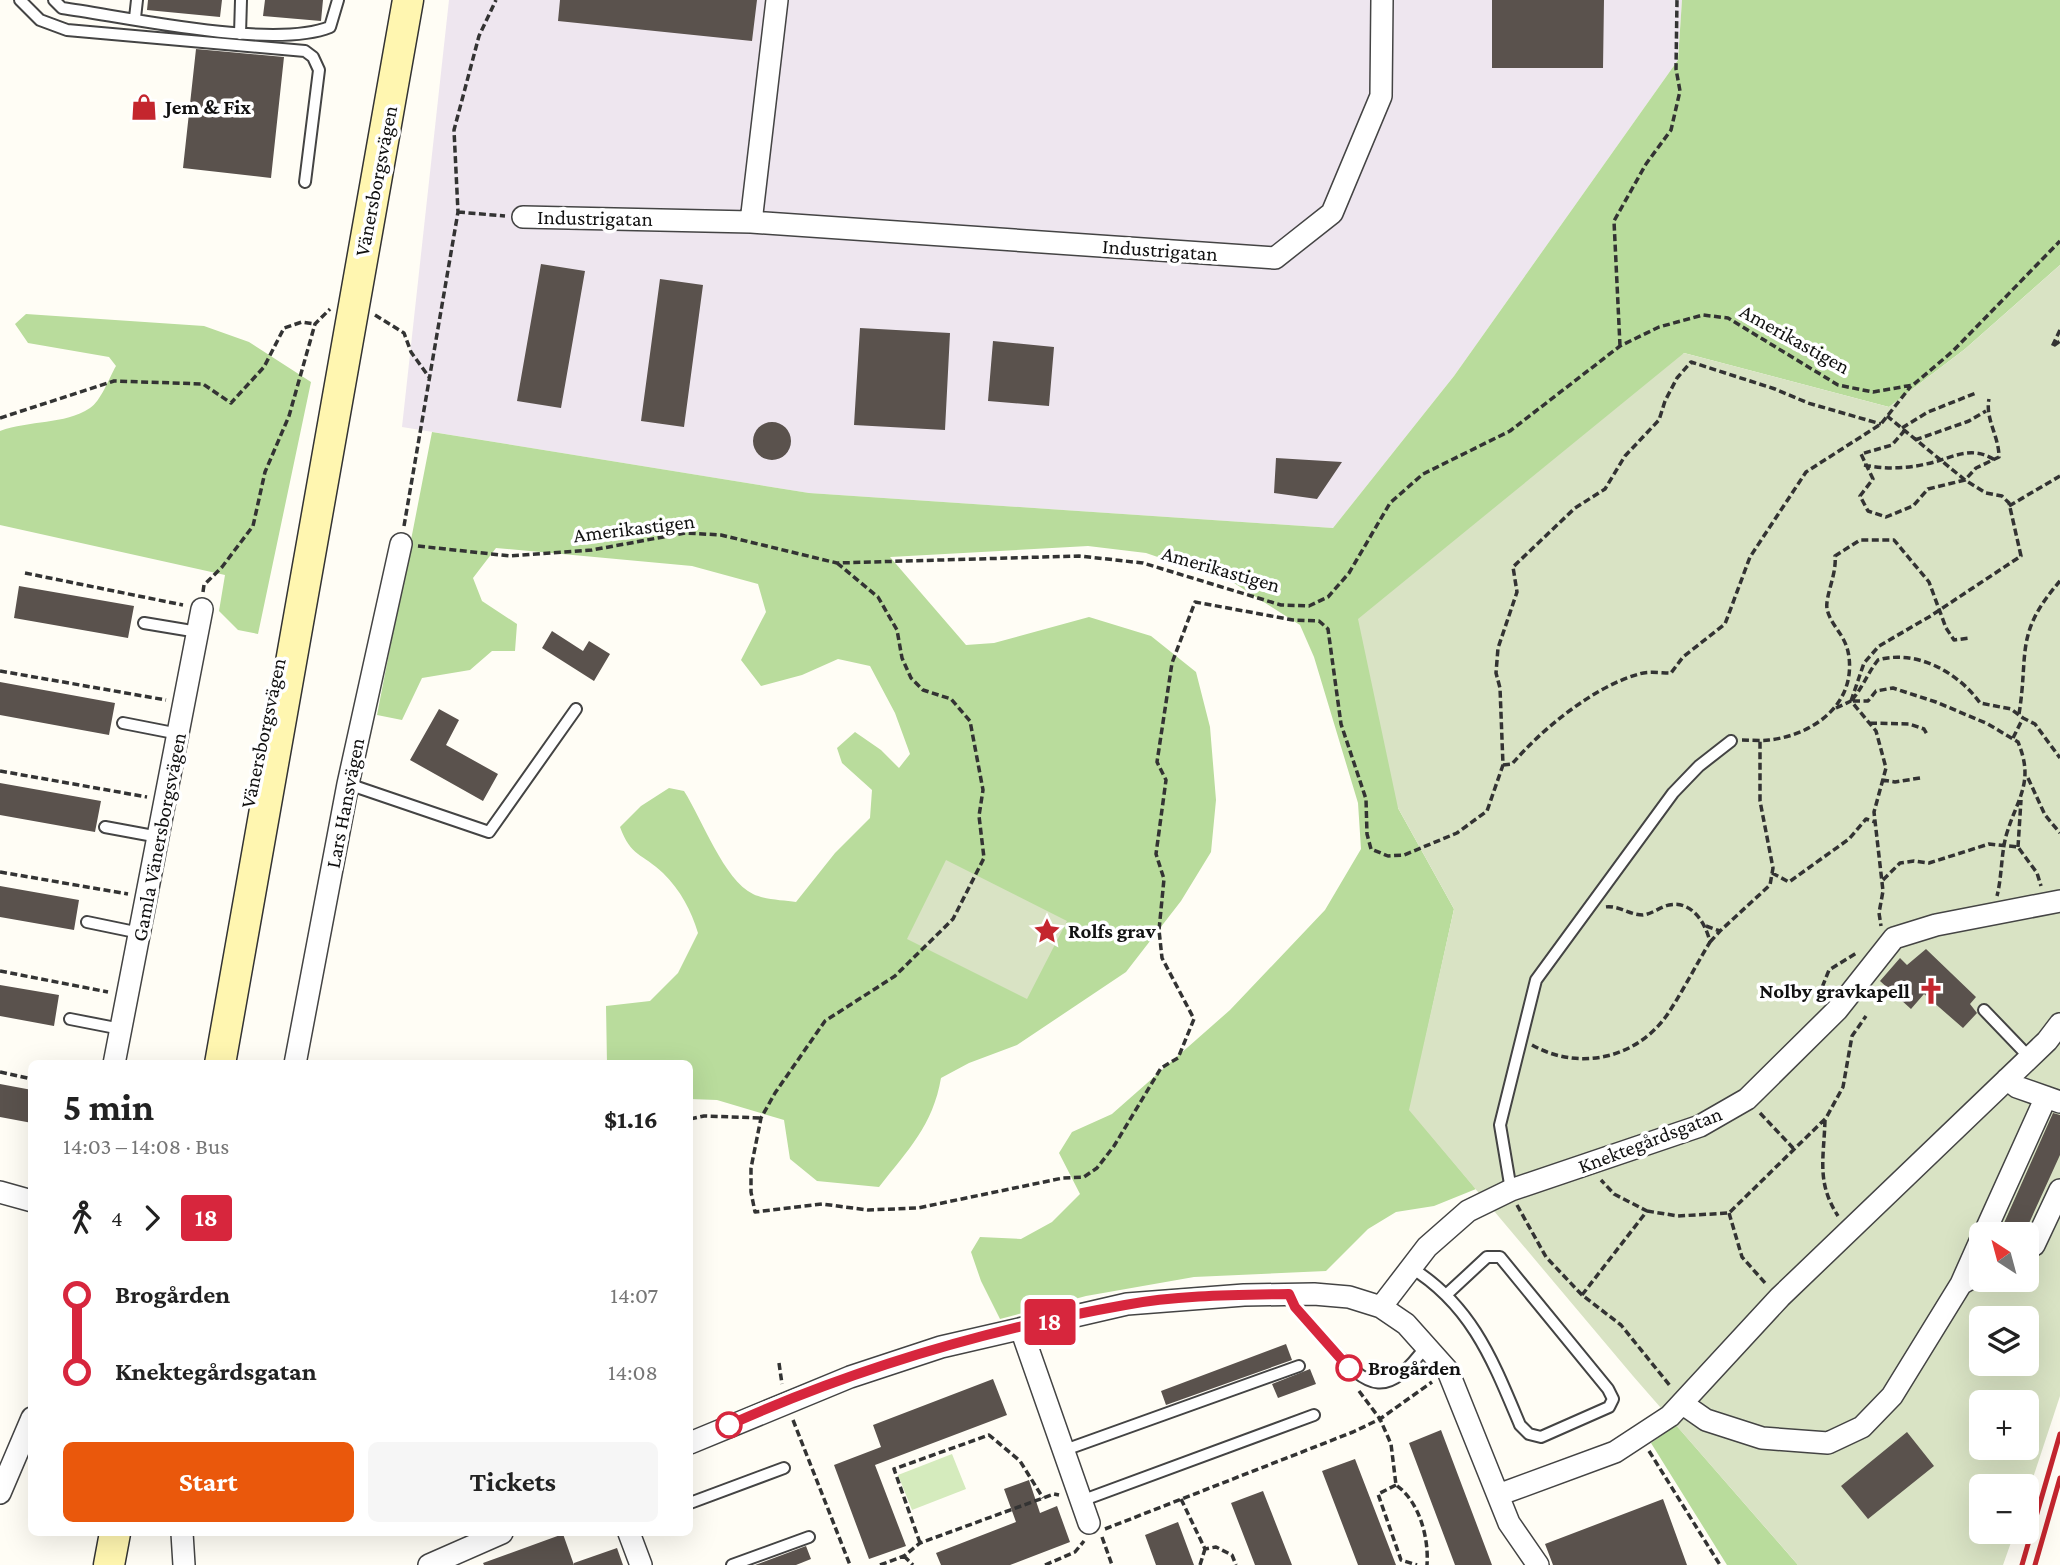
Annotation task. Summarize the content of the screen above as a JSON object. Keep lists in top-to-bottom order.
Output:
{
  "streets": {
    "main road": ["Vänersborgsvägen"],
    "street": [
      "Industrigatan",
      "Lars Hansvägen",
      "Gamla Vänersborgsvägen",
      "Knektegårdsgatan"
    ],
    "path": ["Amerikastigen"]
  },
  "crossings": [
    ["Amerikastigen", "Lars Hansvägen"]
  ],
  "places": {
    "shop": ["Jem & Fix"],
    "place": ["Rolfs grav"],
    "church": ["Nolby gravkapell"],
    "other": ["Brogården"]
  },
  "lines": ["bus line 18"],
  "north": "top left",
  "page": {
    "on_map": "18",
    "heading": ["5 min", "14:03 – 14:08 · Bus", "$1.16"],
    "legs": ["4", "18"],
    "map_buttons": ["+", "−"],
    "list": [
      {
        "name": "Brogården",
        "value": "14:07"
      },
      {
        "name": "Knektegårdsgatan",
        "value": "14:08"
      }
    ],
    "buttons": ["Start", "Tickets"]
  }
}
